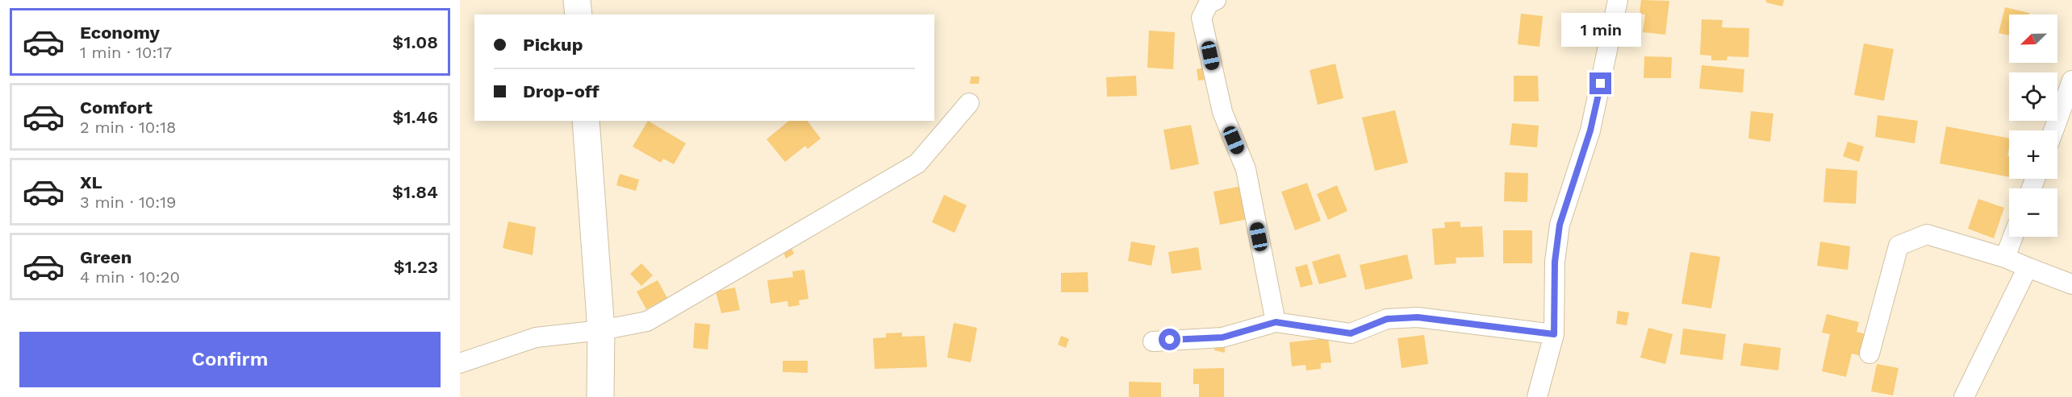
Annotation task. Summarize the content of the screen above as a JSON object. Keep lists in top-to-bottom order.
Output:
{
  "north": "bottom left",
  "page": {
    "list": [
      {
        "name": "Economy",
        "note": "1 min · 10:17",
        "value": "$1.08"
      },
      {
        "name": "Comfort",
        "note": "2 min · 10:18",
        "value": "$1.46"
      },
      {
        "name": "XL",
        "note": "3 min · 10:19",
        "value": "$1.84"
      },
      {
        "name": "Green",
        "note": "4 min · 10:20",
        "value": "$1.23"
      }
    ],
    "bubble": "1 min",
    "map_buttons": ["+", "−"],
    "banner": ["Pickup", "Drop-off"],
    "buttons": "Confirm"
  }
}
